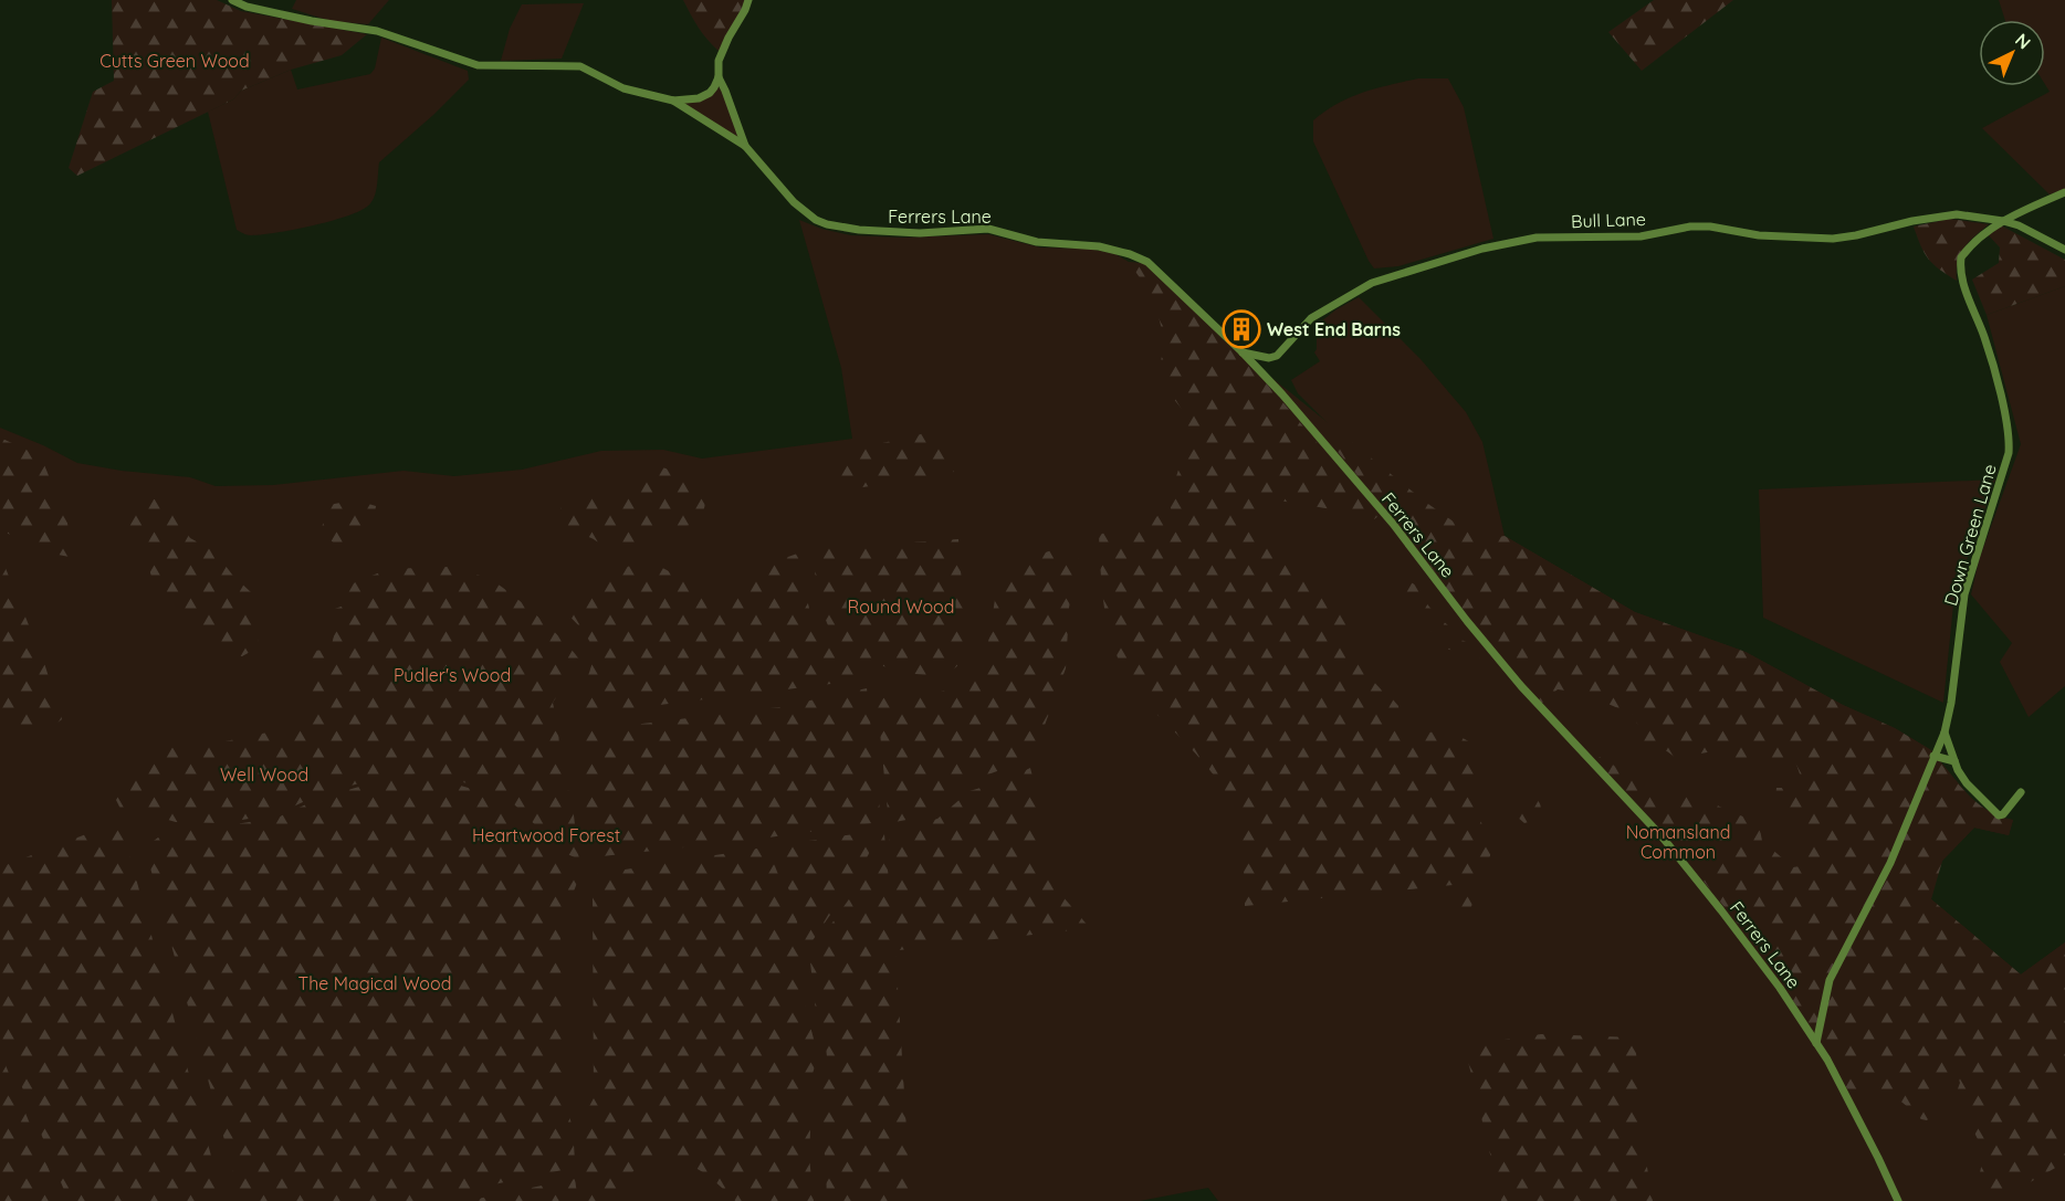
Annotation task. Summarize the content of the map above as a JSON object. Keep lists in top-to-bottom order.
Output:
{
  "streets": {
    "street": ["Ferrers Lane", "Bull Lane", "Down Green Lane"]
  },
  "crossings": [
    ["Ferrers Lane", "Bull Lane"],
    ["Ferrers Lane", "Down Green Lane"],
    ["Bull Lane", "Down Green Lane"]
  ],
  "parks": [
    "Cutts Green Wood",
    "Round Wood",
    "Pudler's Wood",
    "Well Wood",
    "Nomansland Common",
    "Heartwood Forest",
    "The Magical Wood"
  ],
  "places": {
    "building": ["West End Barns"]
  },
  "north": "top right"
}
